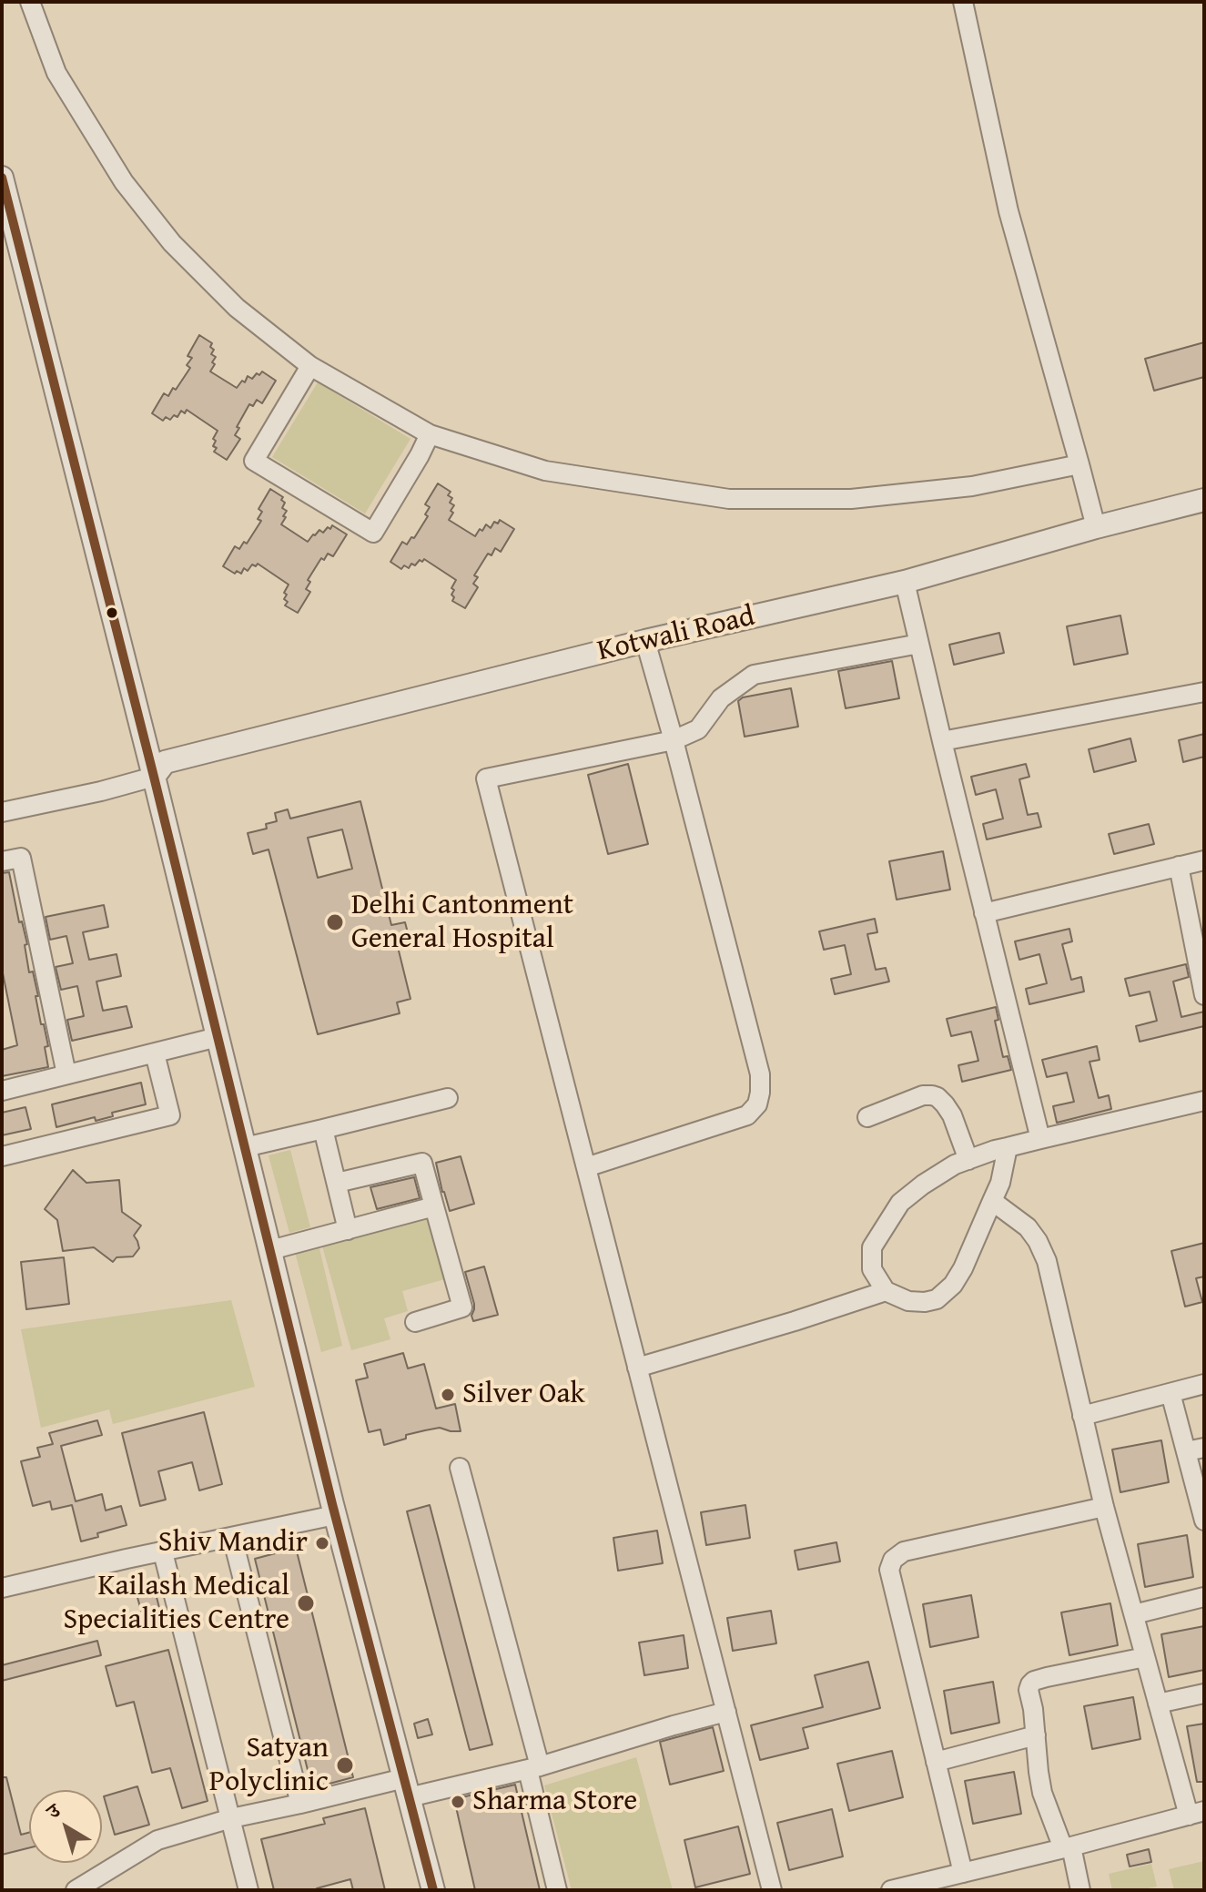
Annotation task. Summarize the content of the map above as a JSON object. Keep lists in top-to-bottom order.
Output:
{
  "streets": {
    "street": ["Kotwali Road"]
  },
  "places": [
    "Delhi Cantonment General Hospital",
    "Silver Oak",
    "Shiv Mandir",
    "Kailash Medical Specialities Centre",
    "Satyan Polyclinic",
    "Sharma Store"
  ],
  "north": "top left"
}
